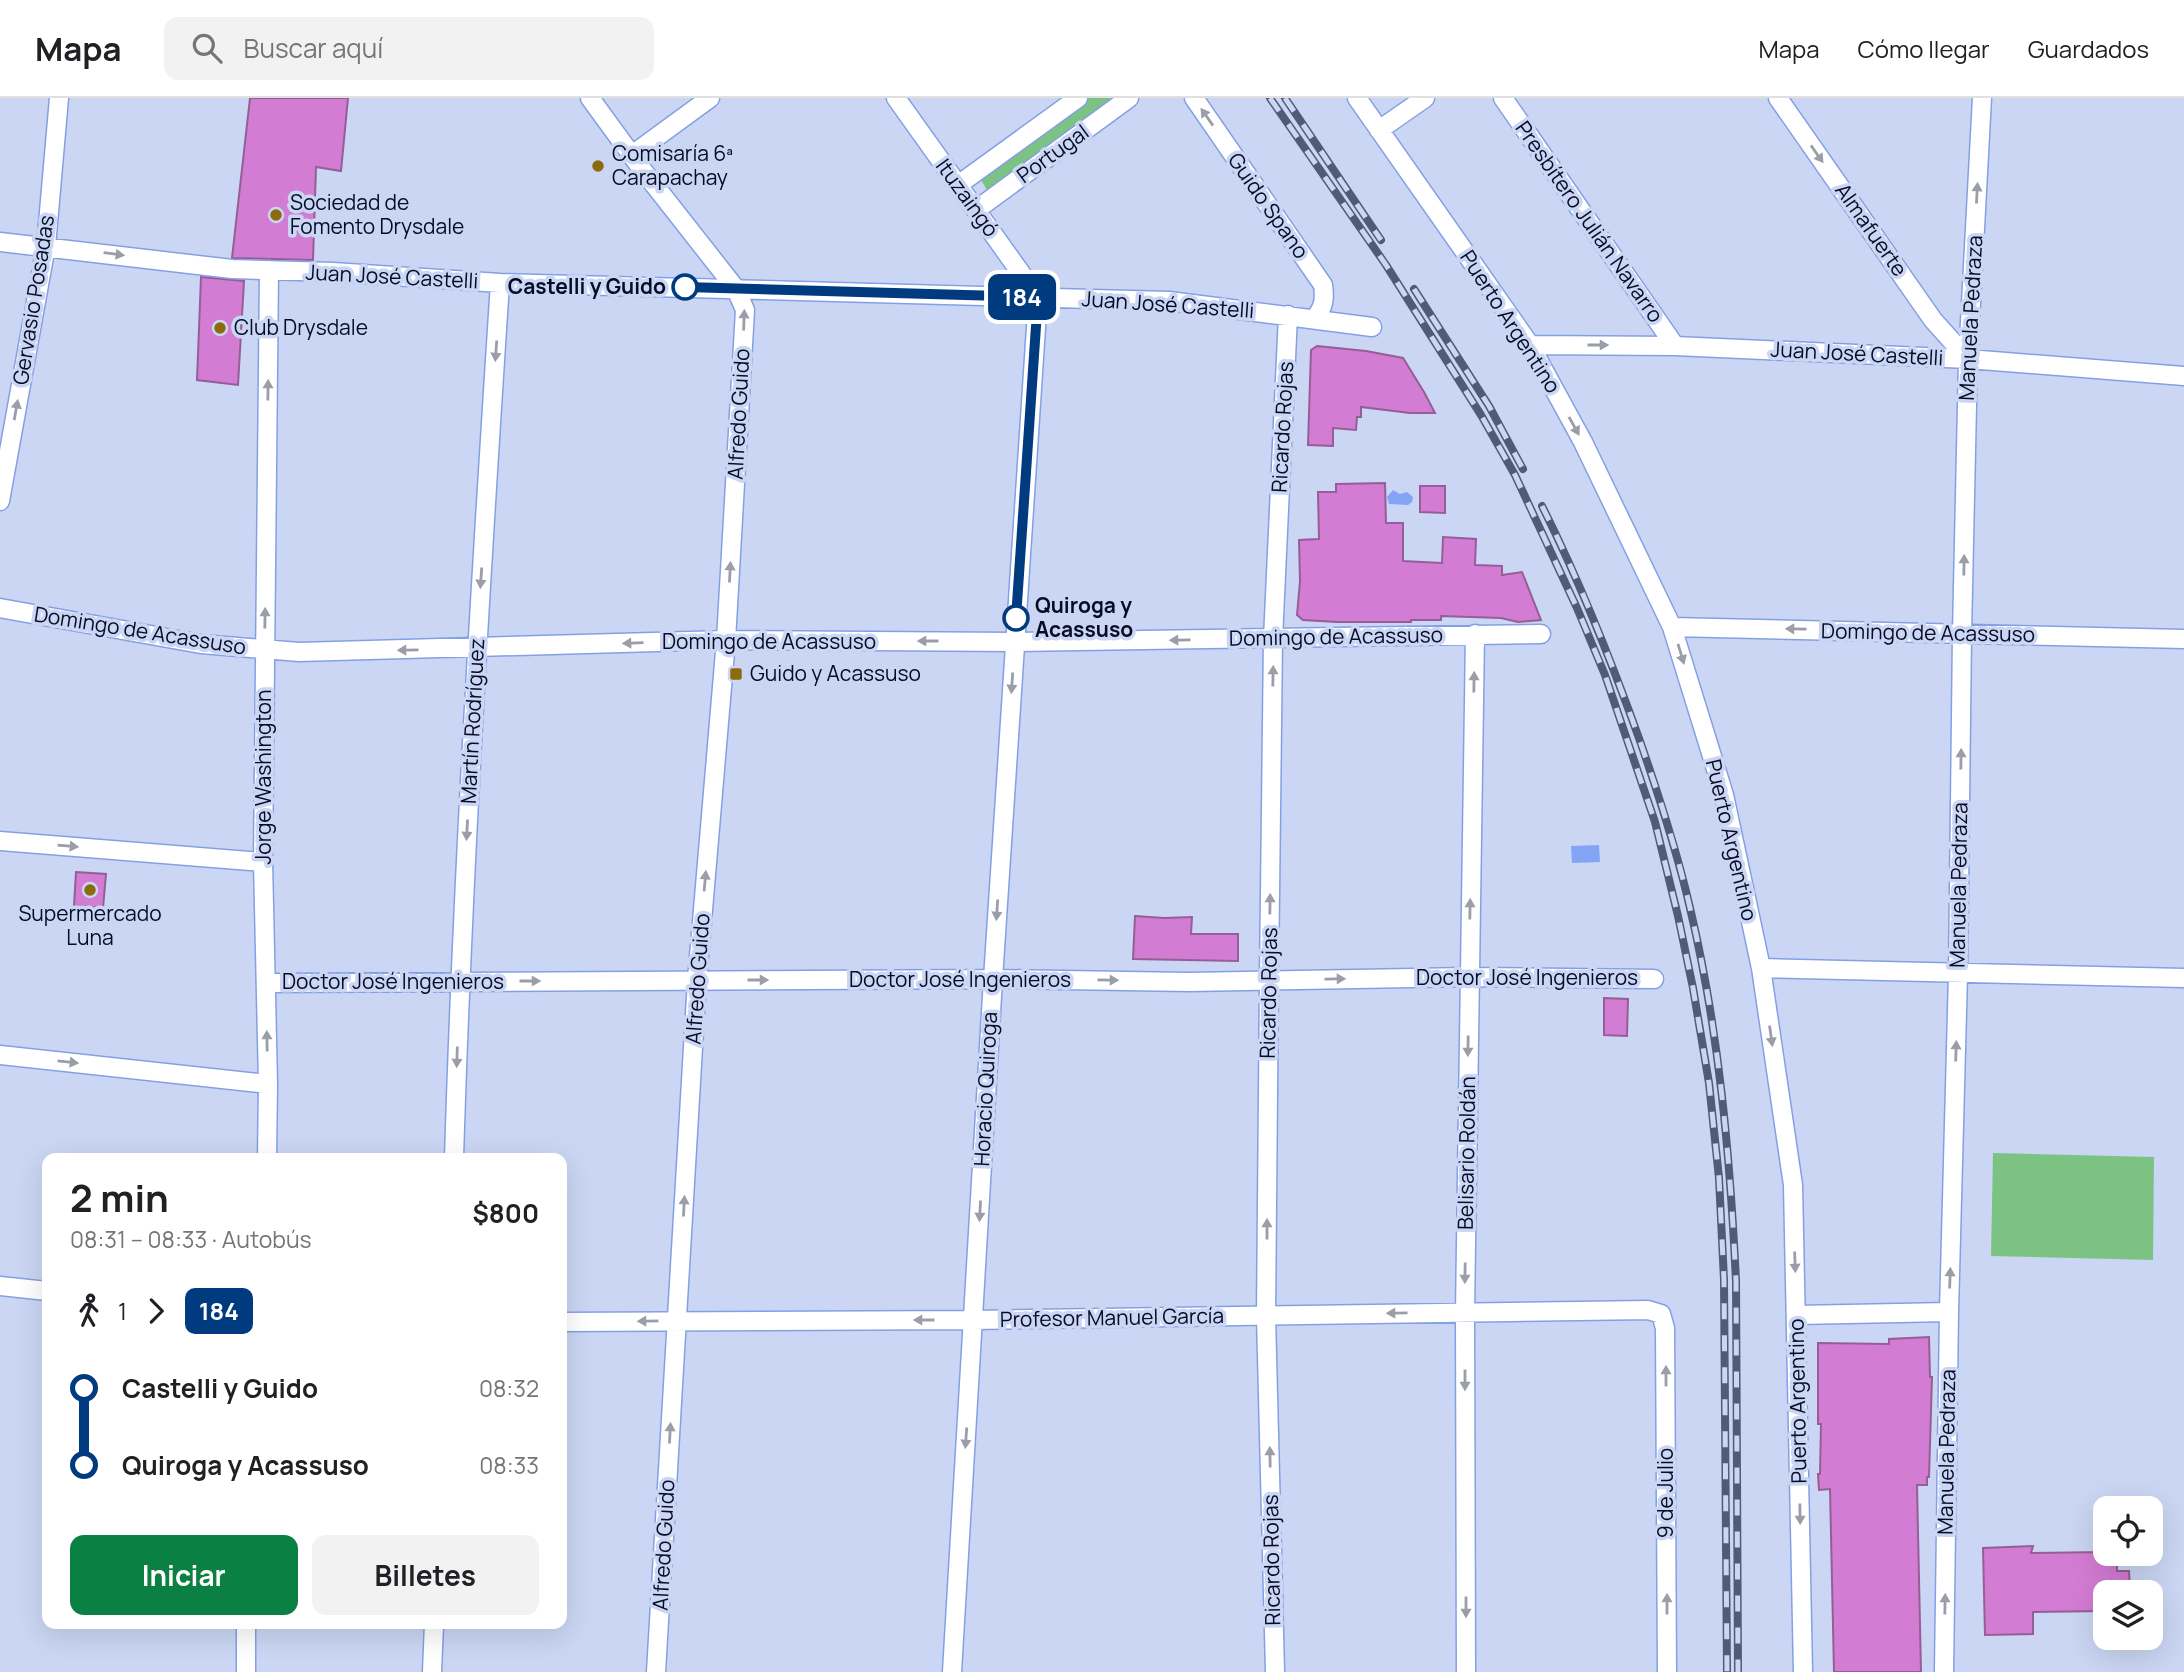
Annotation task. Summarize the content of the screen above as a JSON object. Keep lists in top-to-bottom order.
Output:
{
  "streets": {
    "street": [
      "Portugal",
      "Ituzaingó",
      "Guido Spano",
      "Presbítero Julián Navarro",
      "Almafuerte",
      "Juan José Castelli",
      "Gervasio Posadas",
      "Manuela Pedraza",
      "Puerto Argentino",
      "Alfredo Guido",
      "Ricardo Rojas",
      "Domingo de Acassuso",
      "Martín Rodríguez",
      "Jorge Washington",
      "Doctor José Ingenieros",
      "Horacio Quiroga",
      "Belisario Roldán",
      "Profesor Manuel García",
      "9 de Julio"
    ]
  },
  "crossings": [
    ["Portugal", "Ituzaingó"],
    ["Ituzaingó", "Juan José Castelli"],
    ["Ituzaingó", "Horacio Quiroga"],
    ["Guido Spano", "Juan José Castelli"],
    ["Presbítero Julián Navarro", "Juan José Castelli"],
    ["Almafuerte", "Juan José Castelli"],
    ["Almafuerte", "Manuela Pedraza"],
    ["Juan José Castelli", "Gervasio Posadas"],
    ["Juan José Castelli", "Manuela Pedraza"],
    ["Juan José Castelli", "Puerto Argentino"],
    ["Juan José Castelli", "Alfredo Guido"],
    ["Juan José Castelli", "Ricardo Rojas"],
    ["Juan José Castelli", "Martín Rodríguez"],
    ["Juan José Castelli", "Jorge Washington"],
    ["Juan José Castelli", "Horacio Quiroga"],
    ["Manuela Pedraza", "Domingo de Acassuso"],
    ["Puerto Argentino", "Domingo de Acassuso"],
    ["Alfredo Guido", "Domingo de Acassuso"],
    ["Alfredo Guido", "Doctor José Ingenieros"],
    ["Alfredo Guido", "Profesor Manuel García"],
    ["Ricardo Rojas", "Domingo de Acassuso"],
    ["Ricardo Rojas", "Doctor José Ingenieros"],
    ["Ricardo Rojas", "Profesor Manuel García"],
    ["Domingo de Acassuso", "Martín Rodríguez"],
    ["Domingo de Acassuso", "Jorge Washington"],
    ["Domingo de Acassuso", "Horacio Quiroga"],
    ["Domingo de Acassuso", "Belisario Roldán"],
    ["Martín Rodríguez", "Doctor José Ingenieros"],
    ["Jorge Washington", "Doctor José Ingenieros"],
    ["Doctor José Ingenieros", "Horacio Quiroga"],
    ["Doctor José Ingenieros", "Belisario Roldán"],
    ["Horacio Quiroga", "Profesor Manuel García"],
    ["Belisario Roldán", "Profesor Manuel García"],
    ["Profesor Manuel García", "9 de Julio"]
  ],
  "one_way": [
    "Guido Spano",
    "Almafuerte",
    "Gervasio Posadas",
    "Manuela Pedraza",
    "Puerto Argentino",
    "Alfredo Guido",
    "Ricardo Rojas",
    "Domingo de Acassuso",
    "Martín Rodríguez",
    "Jorge Washington",
    "Doctor José Ingenieros",
    "Horacio Quiroga",
    "Profesor Manuel García",
    "9 de Julio"
  ],
  "places": {
    "other": [
      "Comisaría 6ª Carapachay",
      "Sociedad de Fomento Drysdale",
      "Castelli y Guido",
      "Club Drysdale",
      "Quiroga y Acassuso",
      "Supermercado Luna"
    ],
    "transit": ["Guido y Acassuso"]
  },
  "lines": ["bus line 184"],
  "page": {
    "header": "Mapa",
    "search": "Buscar aquí",
    "nav": ["Mapa", "Cómo llegar", "Guardados"],
    "on_map": "184",
    "heading": ["2 min", "08:31 – 08:33 · Autobús", "$800"],
    "legs": ["1", "184"],
    "list": [
      {
        "name": "Castelli y Guido",
        "value": "08:32"
      },
      {
        "name": "Quiroga y Acassuso",
        "value": "08:33"
      }
    ],
    "buttons": ["Iniciar", "Billetes"]
  }
}
